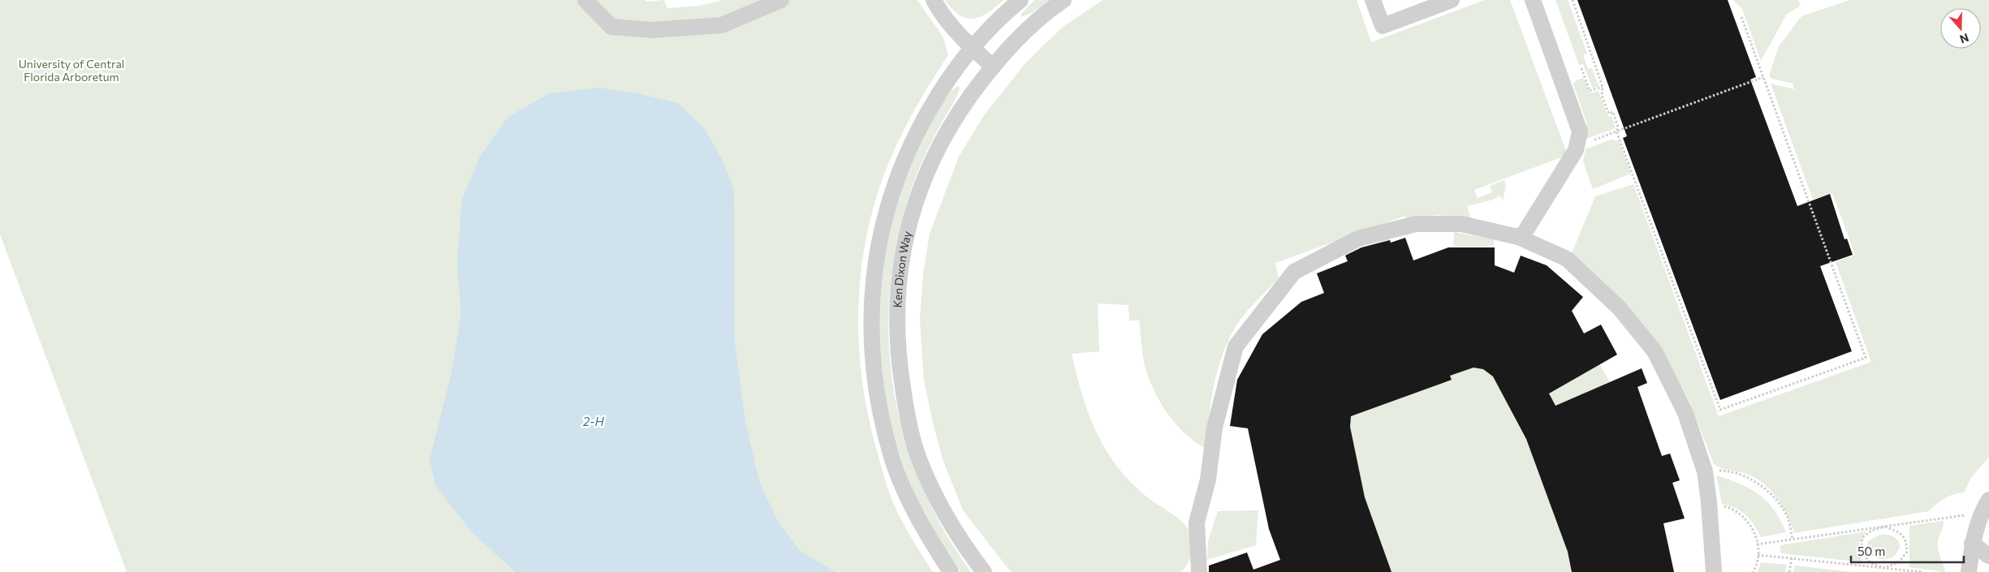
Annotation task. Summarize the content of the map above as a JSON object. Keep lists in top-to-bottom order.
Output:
{
  "streets": {
    "street": ["Ken Dixon Way"]
  },
  "water": ["2-H"],
  "parks": ["University of Central Florida Arboretum"],
  "scale_bar": "50 m",
  "north": "bottom"
}
